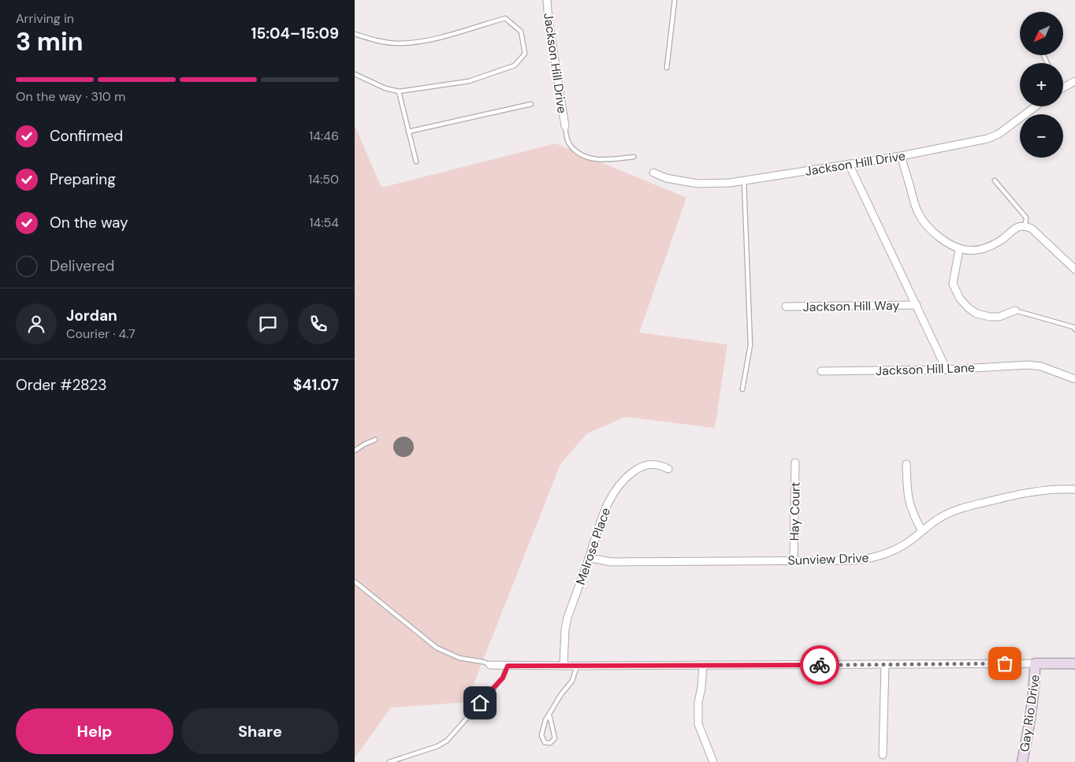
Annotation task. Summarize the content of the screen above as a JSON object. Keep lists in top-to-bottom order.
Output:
{
  "streets": {
    "street": [
      "Jackson Hill Drive",
      "Jackson Hill Way",
      "Jackson Hill Lane",
      "Hay Court",
      "Melrose Place",
      "Sunview Drive",
      "Gay Rio Drive"
    ]
  },
  "crossings": [
    ["Hay Court", "Sunview Drive"],
    ["Melrose Place", "Sunview Drive"]
  ],
  "north": "bottom left",
  "page": {
    "heading": ["3 min", "Arriving in", "15:04–15:09"],
    "panel": [
      "Jordan",
      "Courier · 4.7",
      "Order #2823",
      "$41.07"
    ],
    "map_buttons": ["+", "−"],
    "bar": "On the way · 310 m",
    "list": [
      ["Confirmed", "14:46"],
      ["Preparing", "14:50"],
      ["On the way", "14:54"],
      "Delivered"
    ],
    "buttons": ["Help", "Share"]
  }
}
